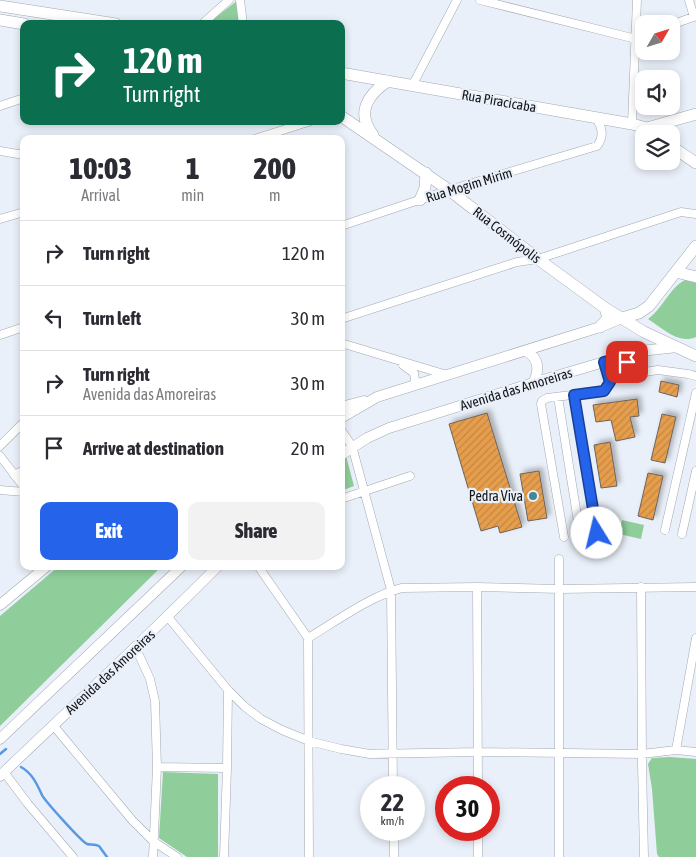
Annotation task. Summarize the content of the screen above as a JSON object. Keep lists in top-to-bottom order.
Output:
{
  "streets": {
    "main road": ["Rua Piracicaba", "Rua Cosmópolis", "Avenida das Amoreiras"],
    "street": ["Rua Mogim Mirim"]
  },
  "crossings": [
    ["Rua Piracicaba", "Rua Mogim Mirim"],
    ["Rua Mogim Mirim", "Rua Cosmópolis"],
    ["Rua Cosmópolis", "Avenida das Amoreiras"]
  ],
  "places": ["Pedra Viva"],
  "north": "top right",
  "page": {
    "turn": ["120 m", "Turn right"],
    "eta": [
      "10:03",
      "Arrival",
      "1",
      "min",
      "200",
      "m"
    ],
    "list": [
      {
        "name": "Turn right",
        "value": "120 m"
      },
      {
        "name": "Turn left",
        "value": "30 m"
      },
      {
        "name": "Turn right",
        "note": "Avenida das Amoreiras",
        "value": "30 m"
      },
      {
        "name": "Arrive at destination",
        "value": "20 m"
      }
    ],
    "buttons": ["Exit", "Share"],
    "speed": "22 km/h",
    "limit": "30"
  }
}
